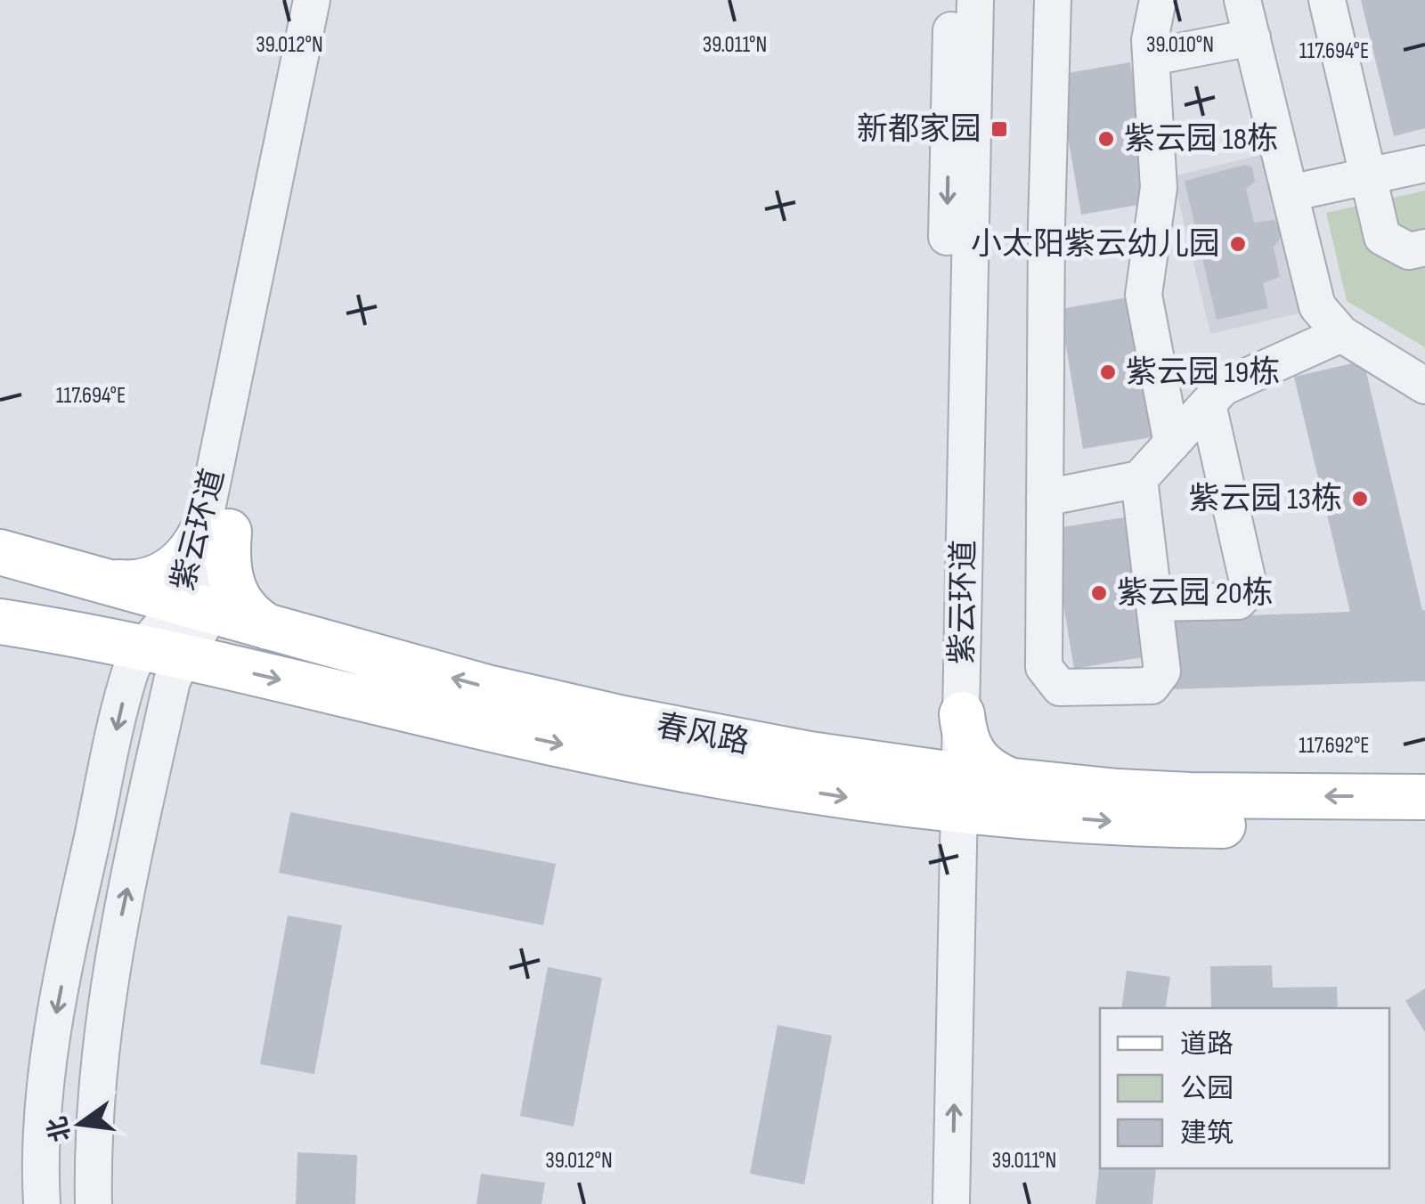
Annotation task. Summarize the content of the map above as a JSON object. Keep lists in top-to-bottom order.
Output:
{
  "streets": {
    "main road": ["春风路"],
    "street": ["紫云环道"]
  },
  "crossings": [
    ["紫云环道", "春风路"]
  ],
  "places": {
    "transit": ["新都家园"],
    "other": [
      "紫云园 18栋",
      "小太阳紫云幼儿园",
      "紫云园 19栋",
      "紫云园 13栋",
      "紫云园 20栋"
    ]
  },
  "legend": ["道路", "公园", "建筑"],
  "north": "left",
  "coordinates": [
    "39.010°N",
    "39.012°N",
    "39.011°N",
    "117.694°E",
    "117.692°E"
  ]
}
